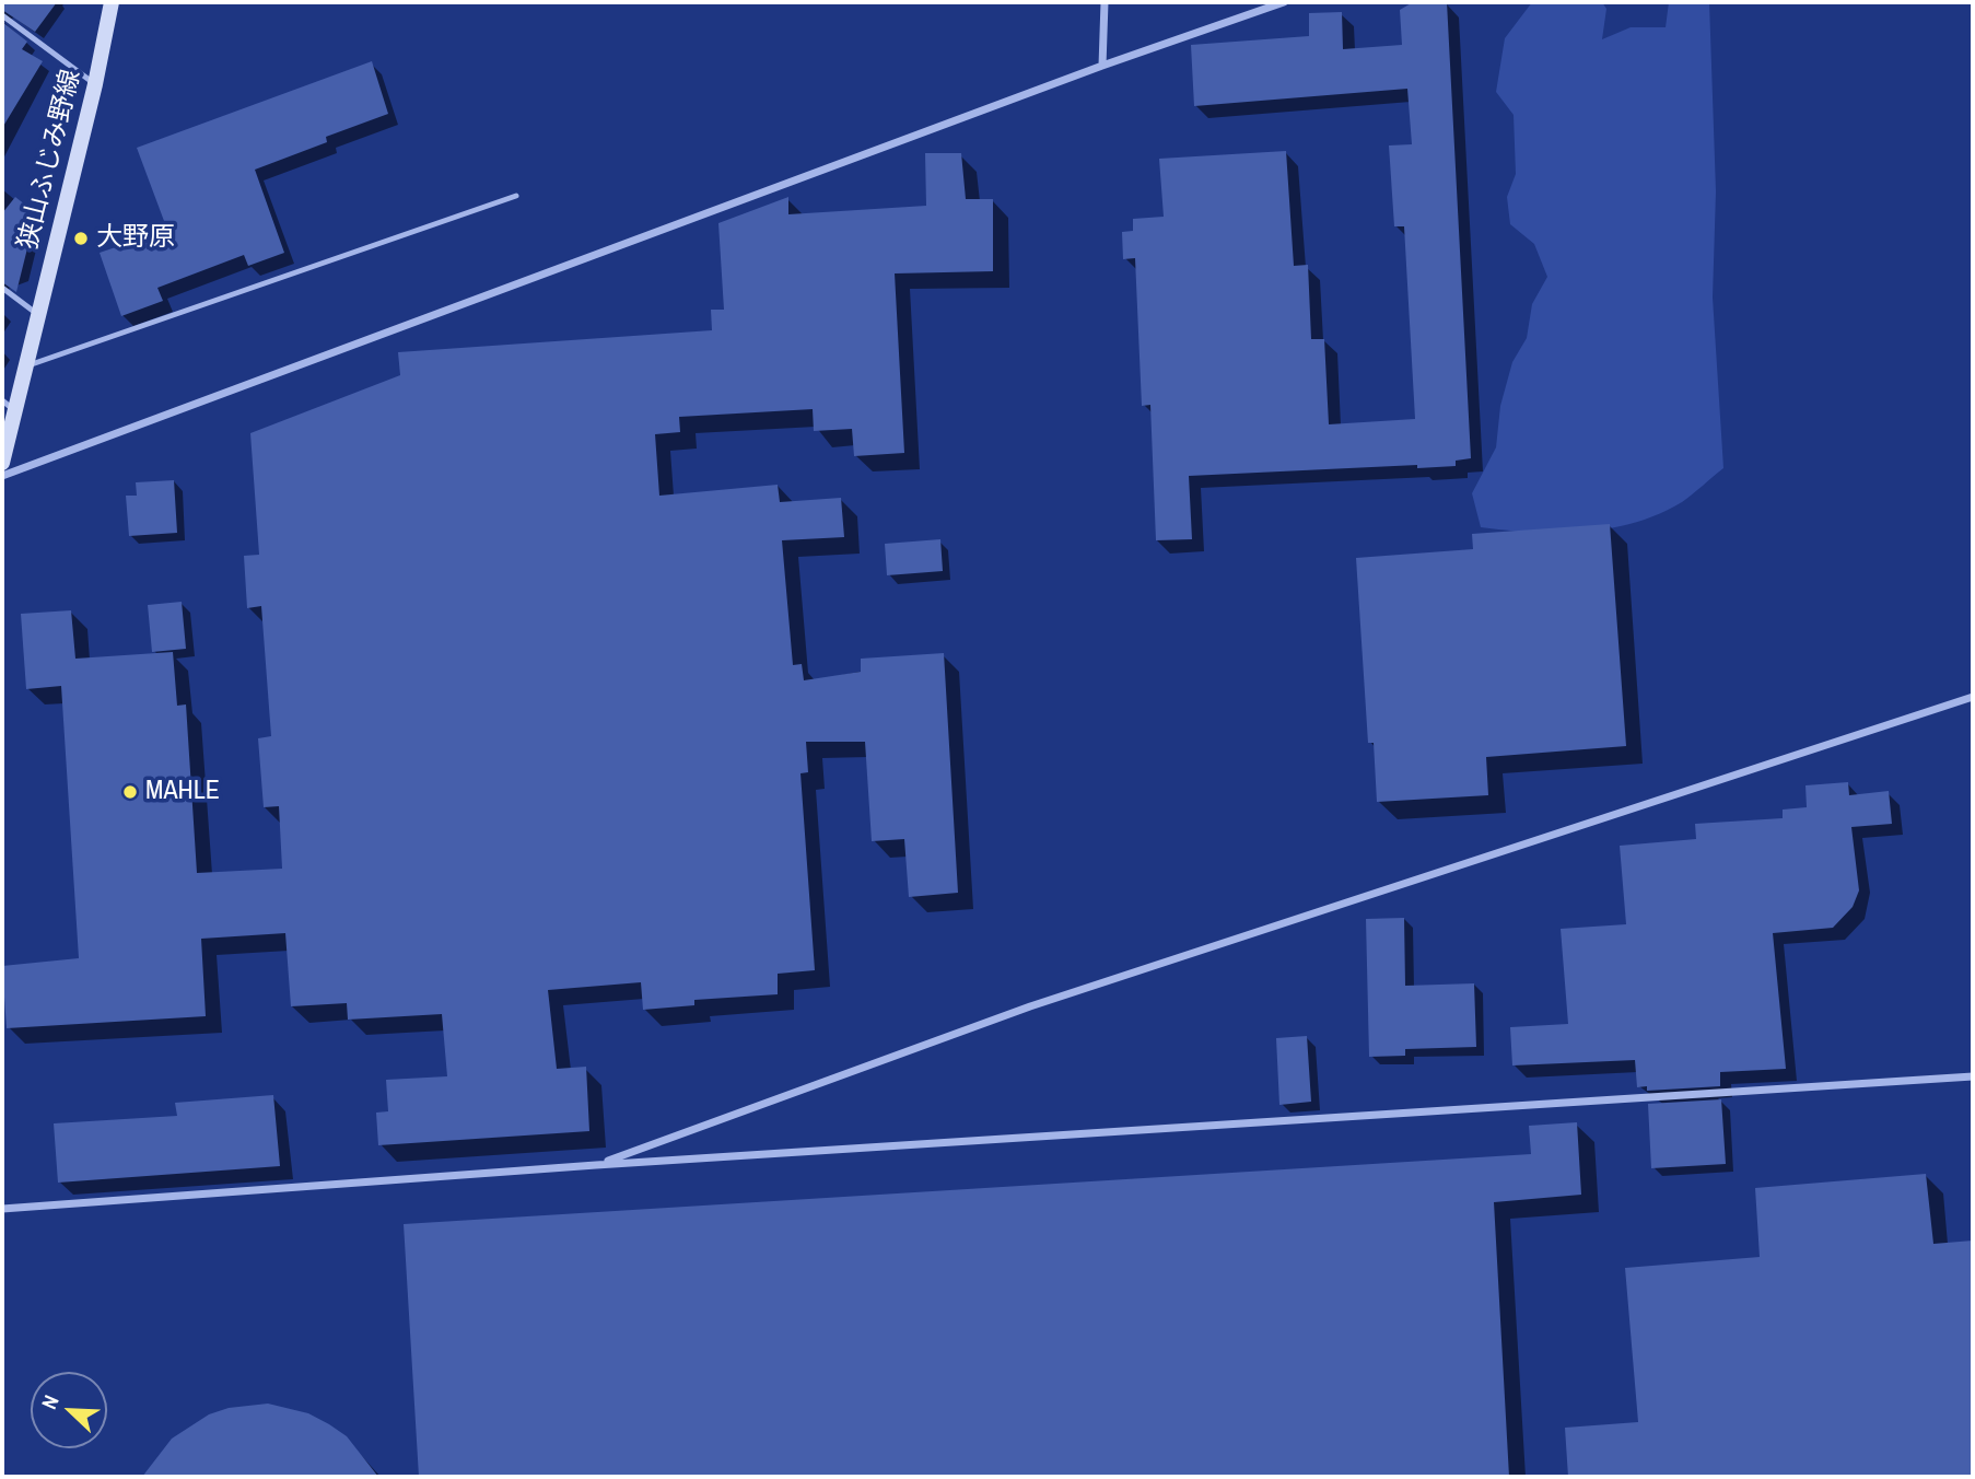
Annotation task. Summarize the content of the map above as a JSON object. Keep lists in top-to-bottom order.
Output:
{
  "streets": {
    "main road": ["狭山ふじみ野線"]
  },
  "places": ["大野原", "MAHLE"],
  "north": "top left"
}
